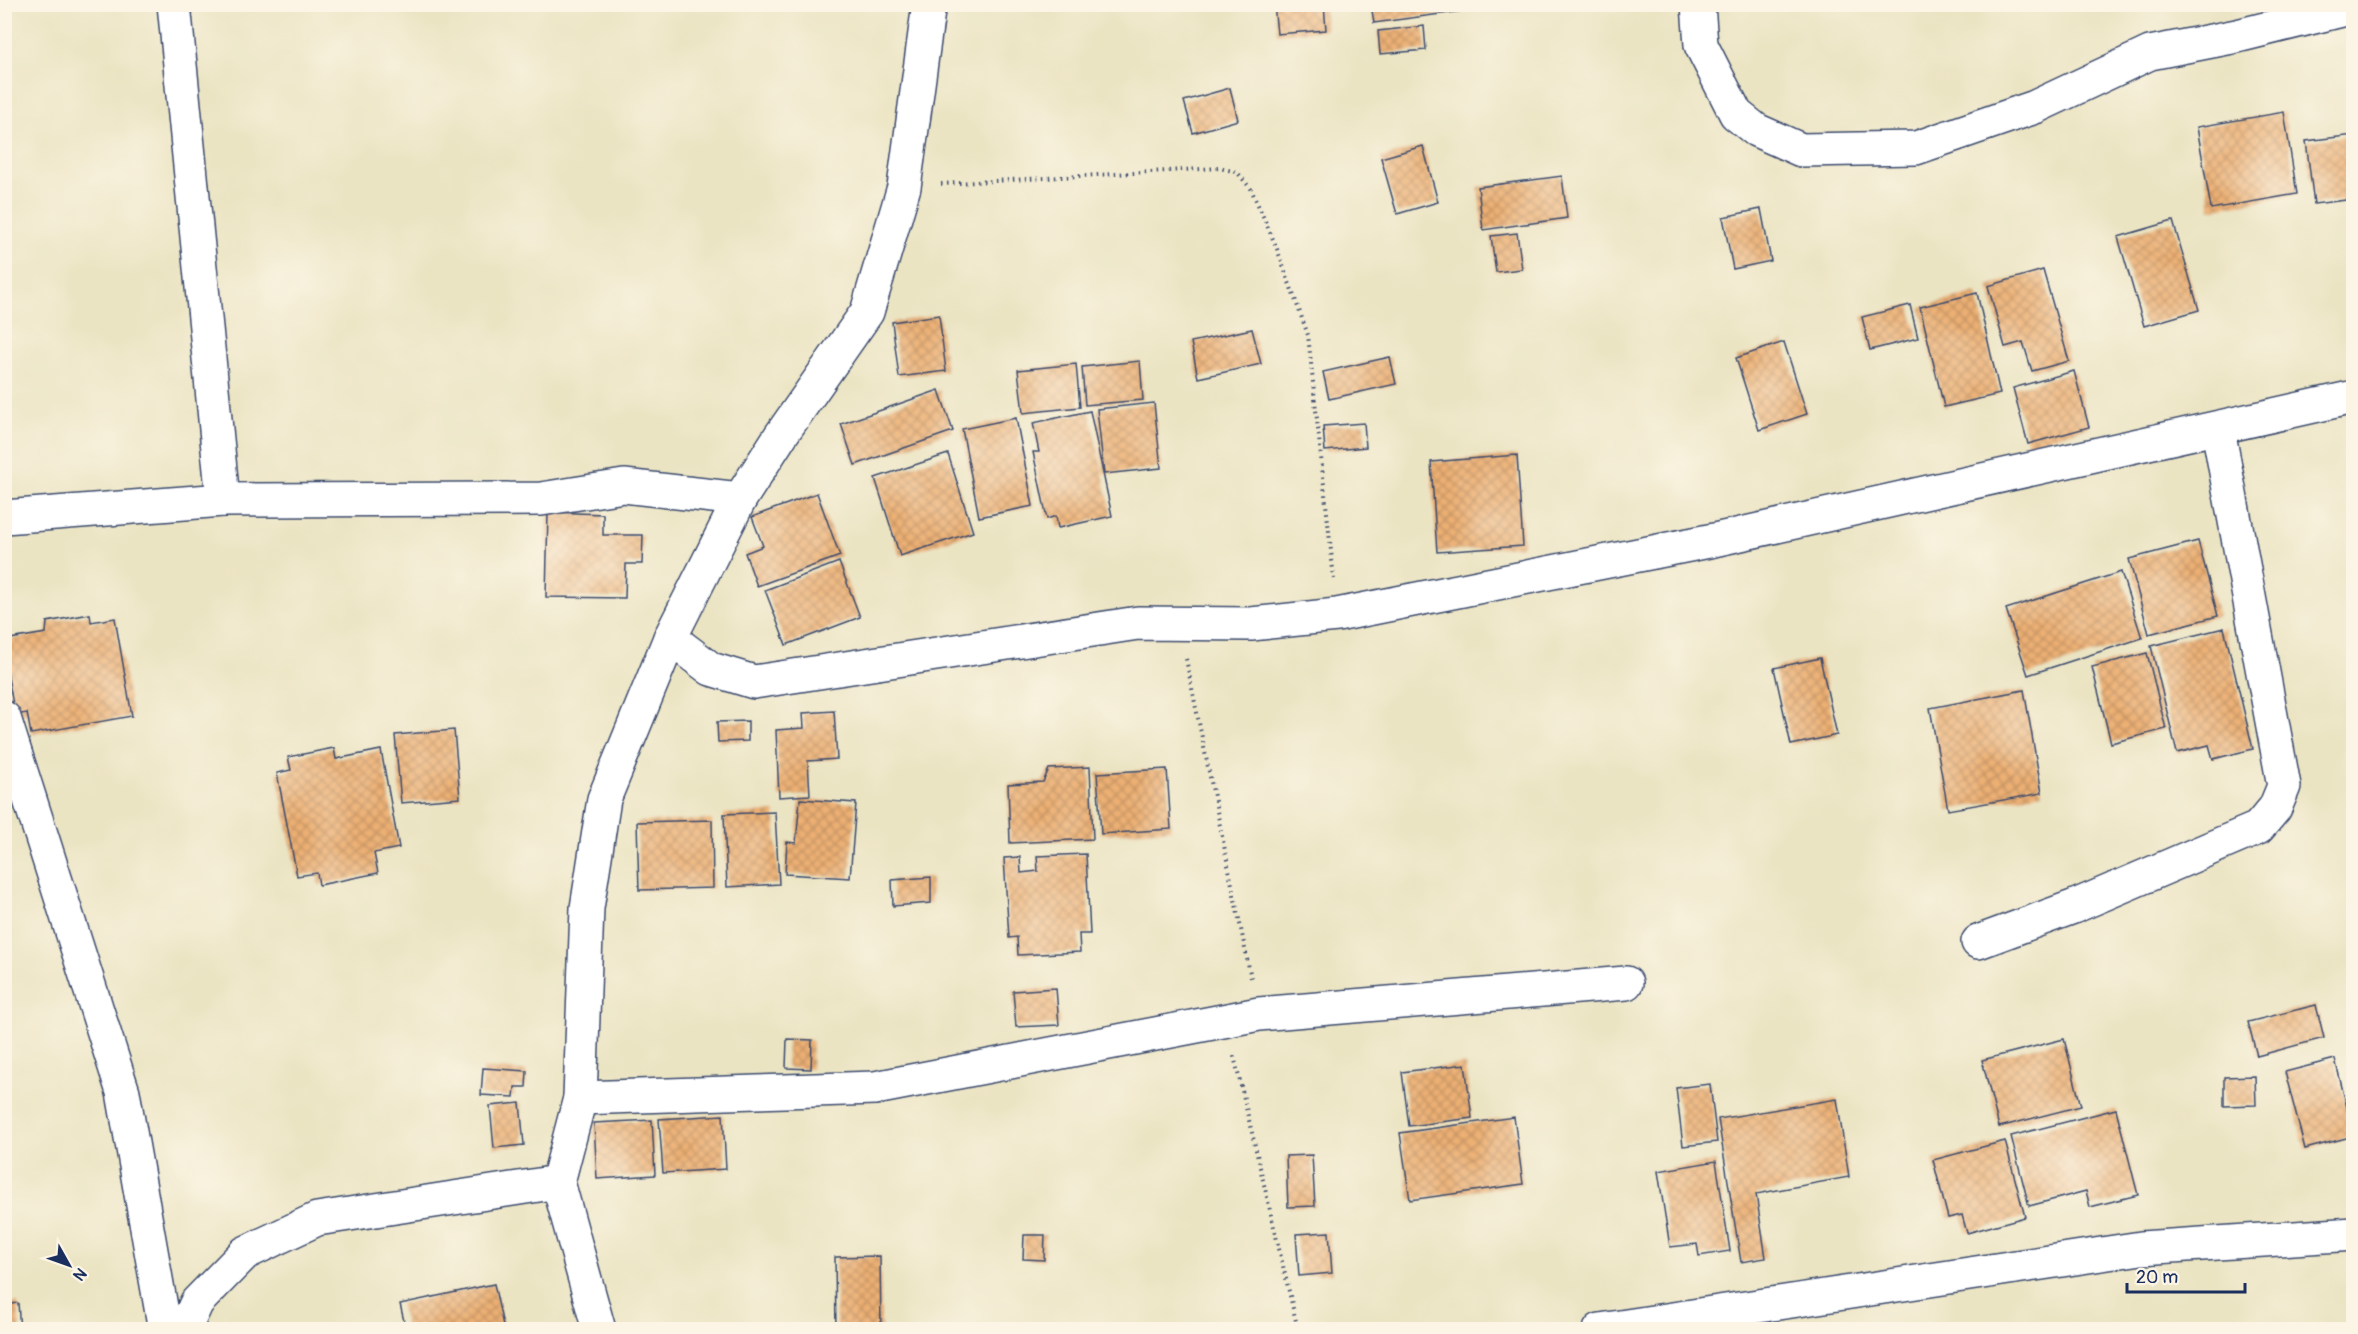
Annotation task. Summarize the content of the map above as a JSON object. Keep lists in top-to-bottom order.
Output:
{
  "scale_bar": "20 m",
  "north": "bottom right"
}
